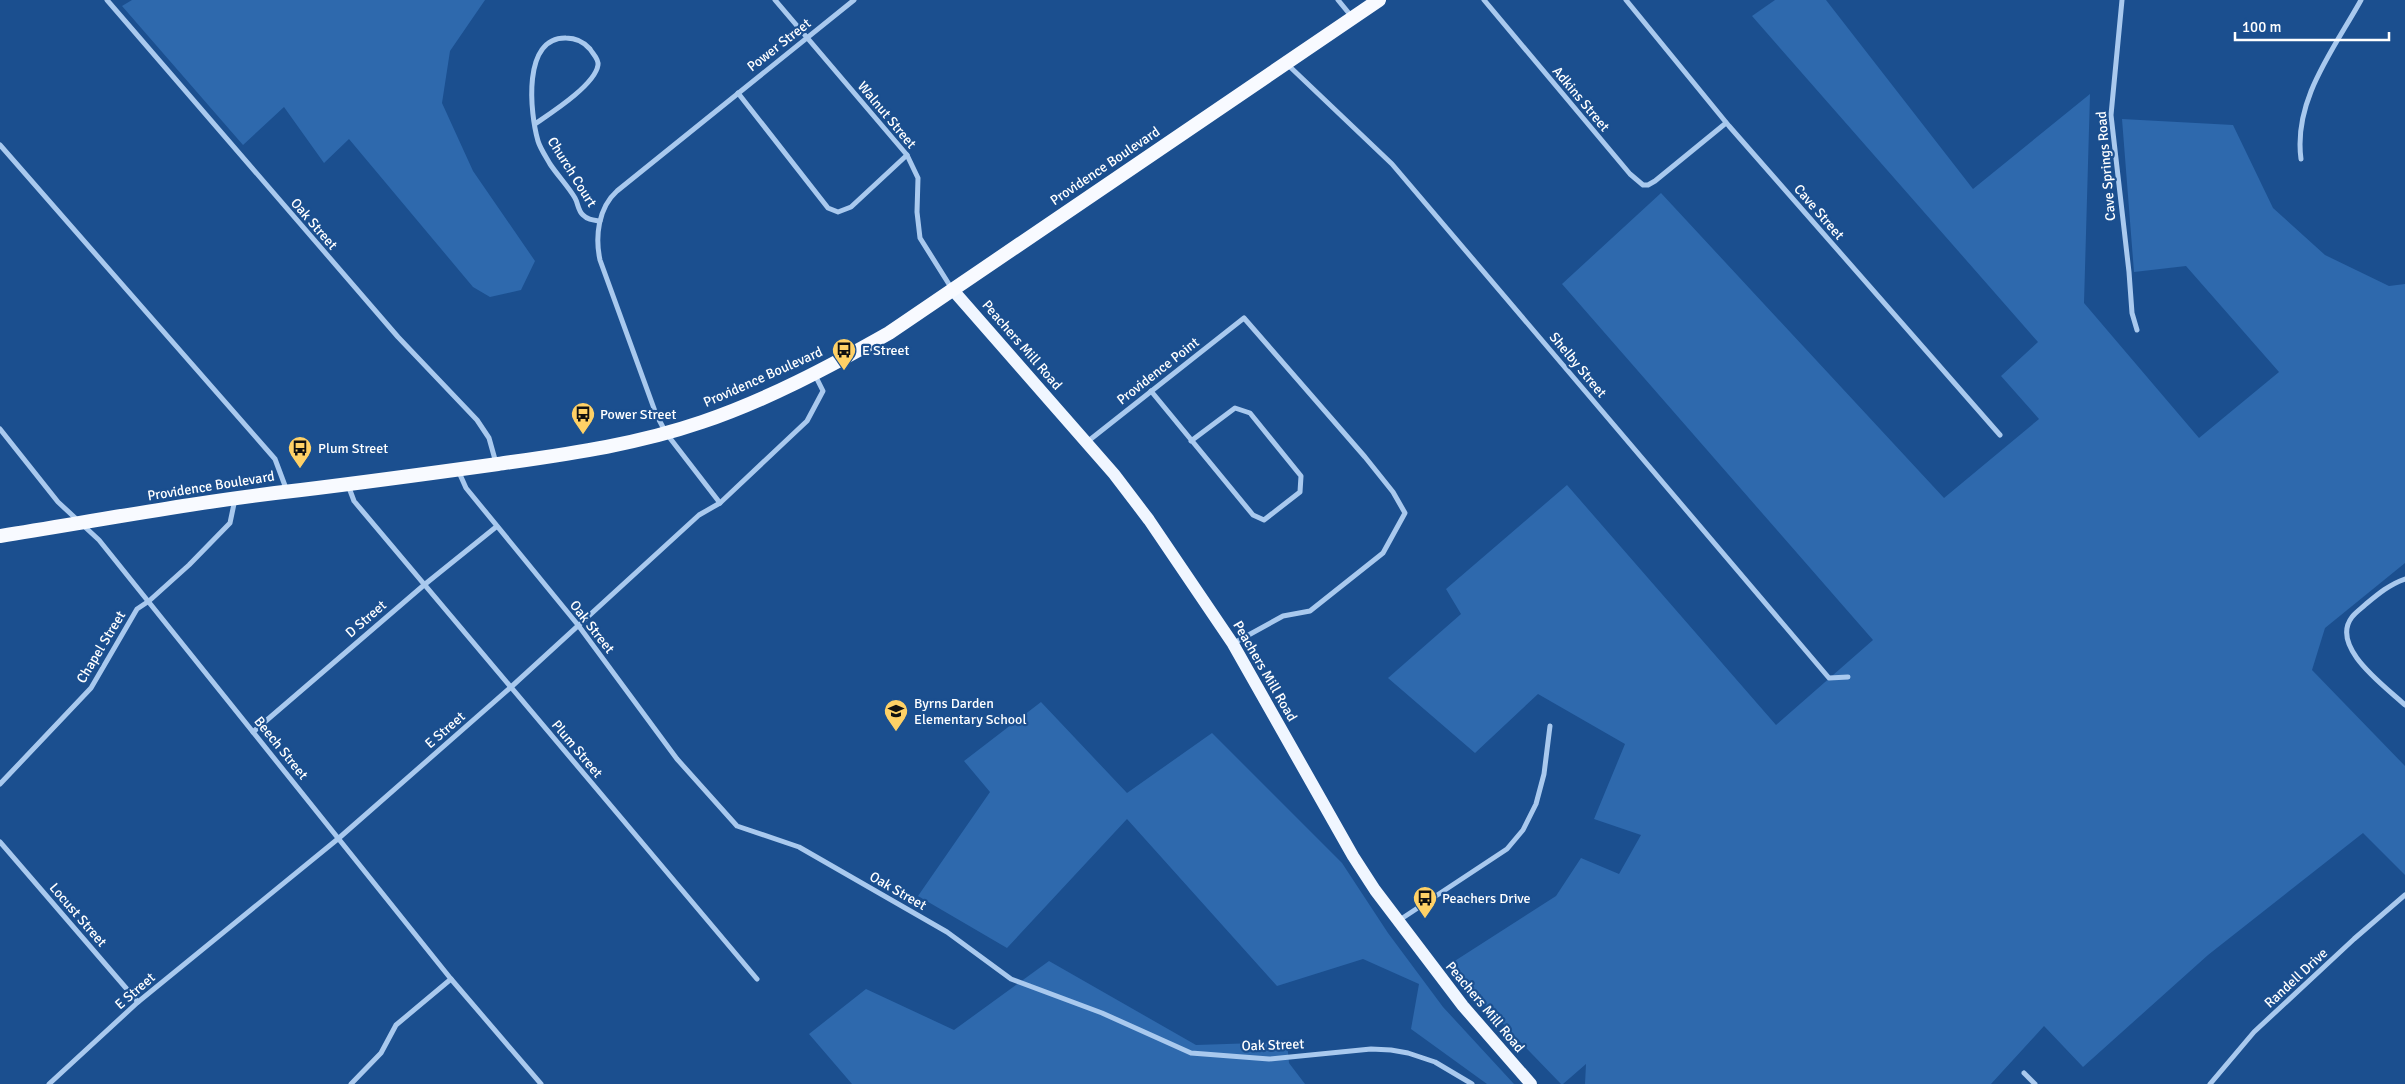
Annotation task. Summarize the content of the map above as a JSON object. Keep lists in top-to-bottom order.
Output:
{
  "streets": {
    "highway": ["Providence Boulevard"],
    "main road": ["Peachers Mill Road"],
    "street": [
      "Power Street",
      "Adkins Street",
      "Walnut Street",
      "Cave Springs Road",
      "Church Court",
      "Cave Street",
      "Oak Street",
      "Shelby Street",
      "Providence Point",
      "D Street",
      "Chapel Street",
      "E Street",
      "Beech Street",
      "Plum Street",
      "Locust Street",
      "Randell Drive"
    ]
  },
  "crossings": [
    ["Power Street", "Walnut Street"],
    ["Power Street", "Providence Boulevard"],
    ["Power Street", "Church Court"],
    ["Power Street", "E Street"],
    ["Adkins Street", "Cave Street"],
    ["Walnut Street", "Providence Boulevard"],
    ["Walnut Street", "Peachers Mill Road"],
    ["Providence Boulevard", "Oak Street"],
    ["Providence Boulevard", "Peachers Mill Road"],
    ["Providence Boulevard", "Shelby Street"],
    ["Providence Boulevard", "Chapel Street"],
    ["Providence Boulevard", "E Street"],
    ["Providence Boulevard", "Beech Street"],
    ["Providence Boulevard", "Plum Street"],
    ["Oak Street", "D Street"],
    ["Oak Street", "E Street"],
    ["Peachers Mill Road", "Providence Point"],
    ["D Street", "Beech Street"],
    ["D Street", "Plum Street"],
    ["Chapel Street", "Beech Street"],
    ["E Street", "Beech Street"],
    ["E Street", "Plum Street"],
    ["E Street", "Locust Street"]
  ],
  "places": {
    "bus stop": [
      "E Street",
      "Power Street",
      "Plum Street",
      "Peachers Drive"
    ],
    "school or university": ["Byrns Darden Elementary School"]
  },
  "scale_bar": "100 m"
}
